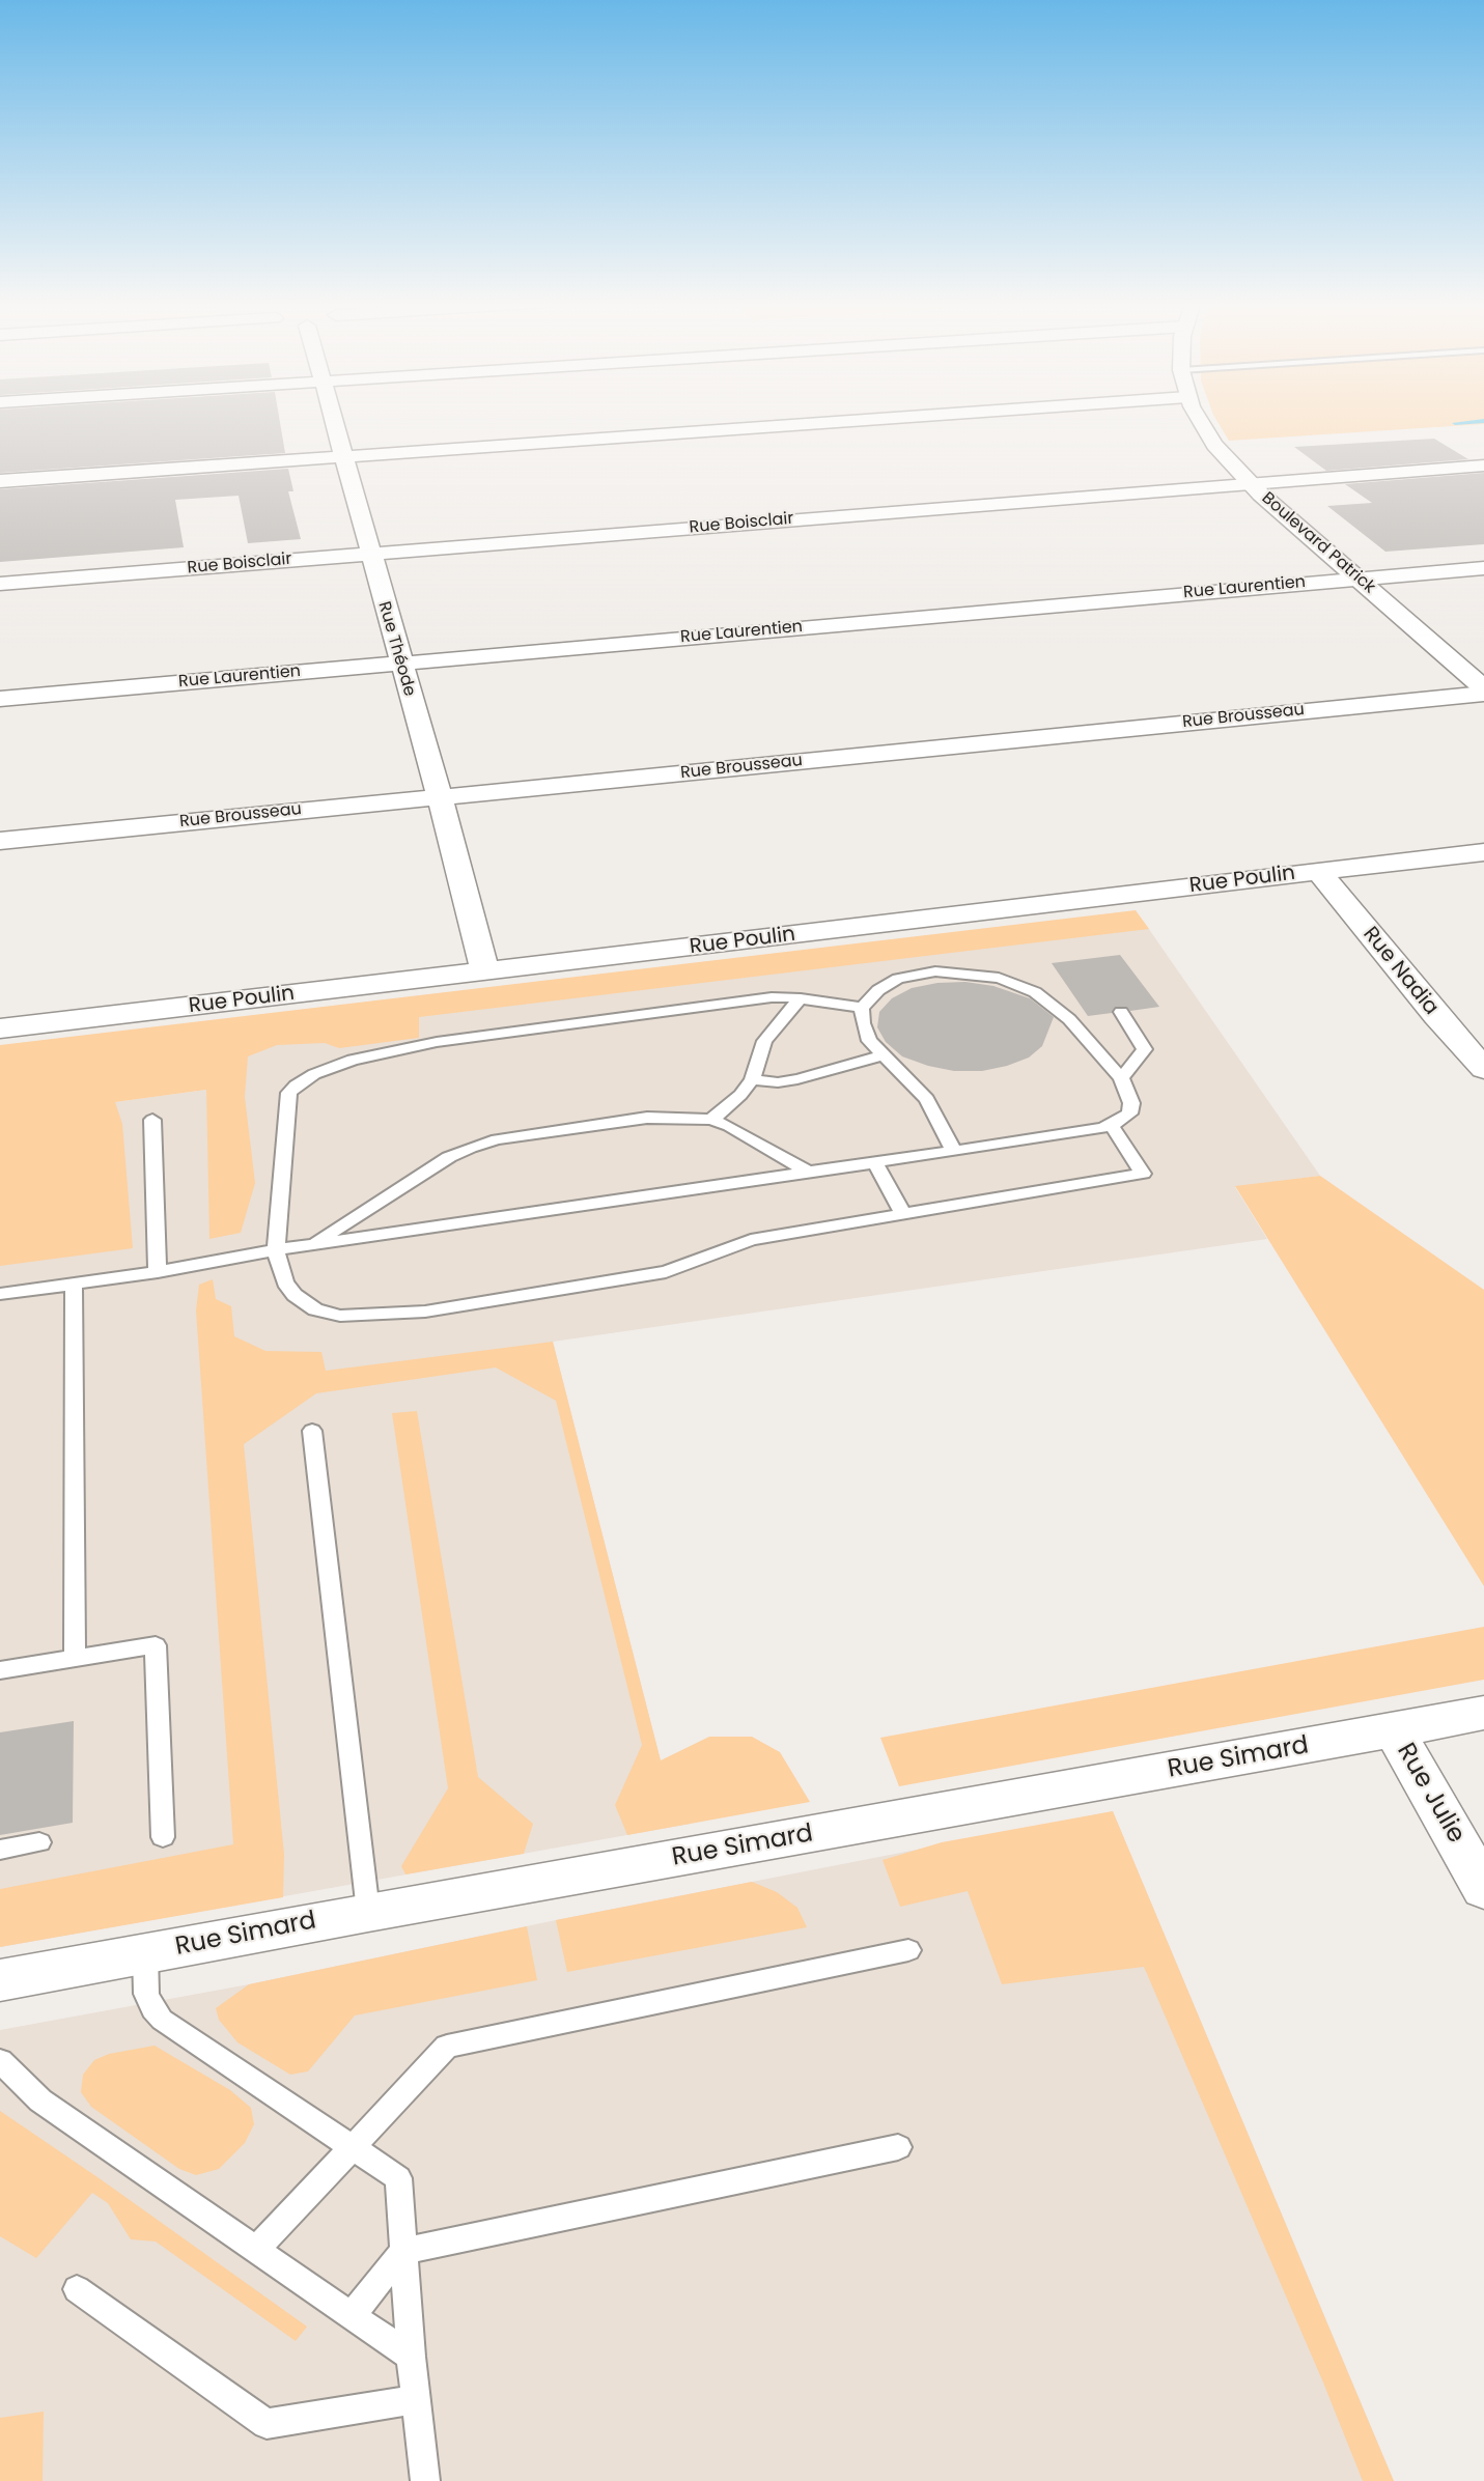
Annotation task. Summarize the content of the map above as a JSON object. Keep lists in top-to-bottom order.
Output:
{
  "streets": {
    "street": [
      "Rue Boisclair",
      "Boulevard Patrick",
      "Rue Laurentien",
      "Rue Théode",
      "Rue Brousseau",
      "Rue Poulin",
      "Rue Nadia",
      "Rue Simard",
      "Rue Julie"
    ]
  },
  "crossings": [
    ["Rue Boisclair", "Boulevard Patrick"],
    ["Rue Boisclair", "Rue Théode"],
    ["Boulevard Patrick", "Rue Laurentien"],
    ["Rue Laurentien", "Rue Théode"],
    ["Rue Théode", "Rue Brousseau"],
    ["Rue Théode", "Rue Poulin"],
    ["Rue Poulin", "Rue Nadia"],
    ["Rue Simard", "Rue Julie"]
  ]
}
